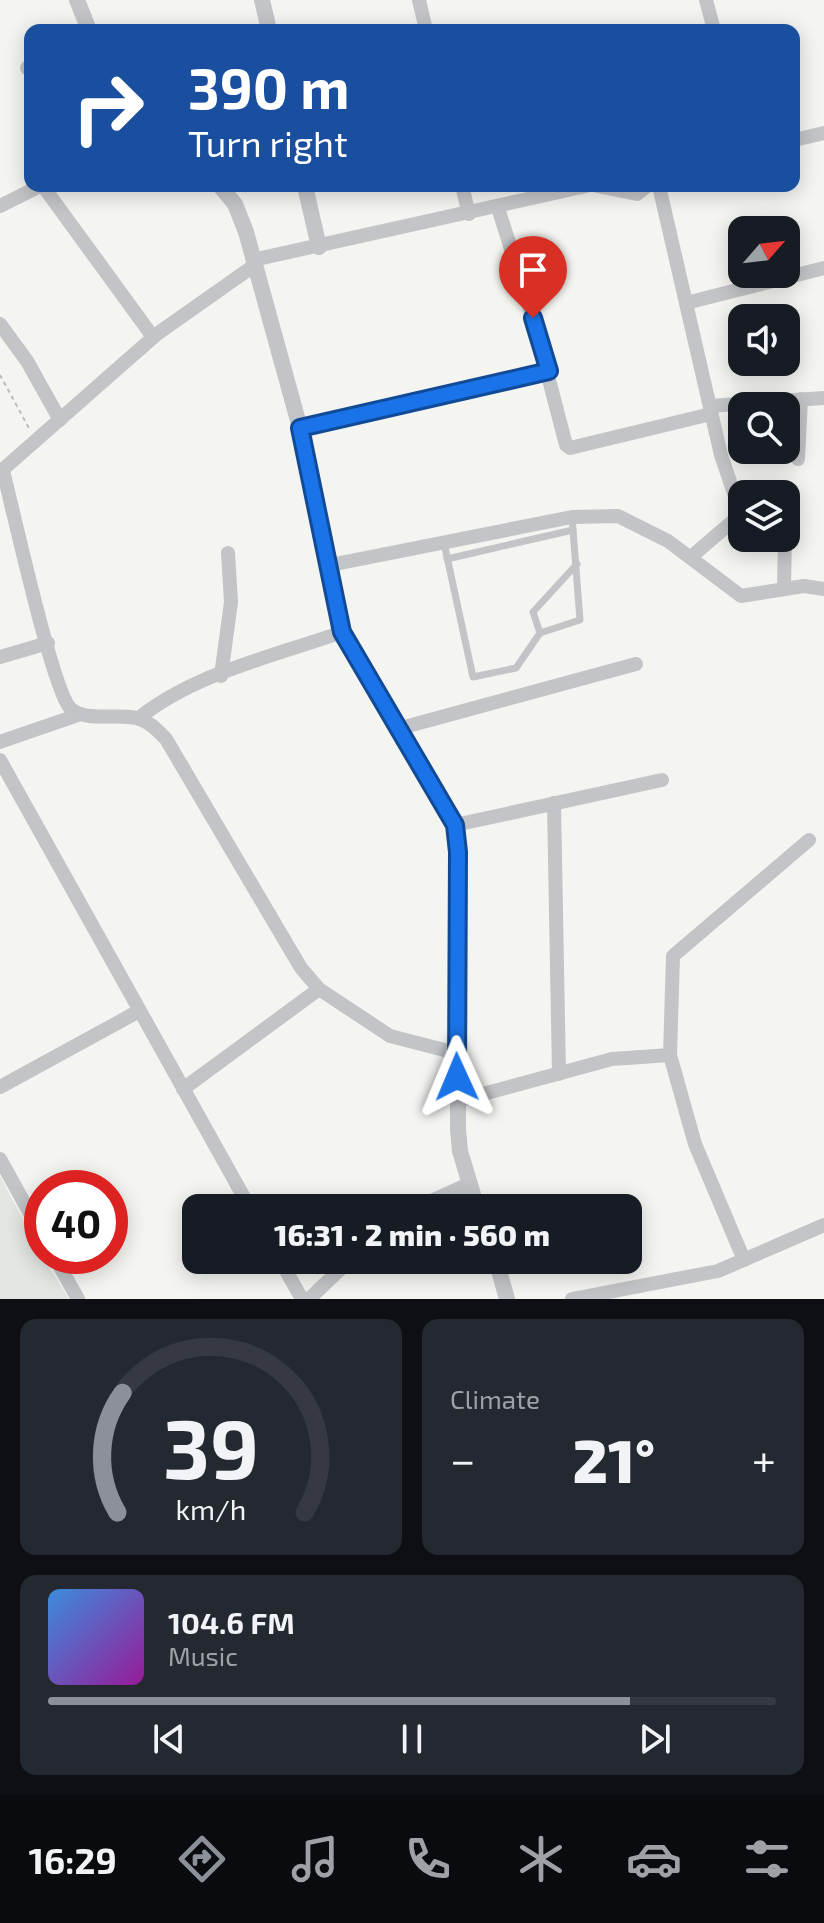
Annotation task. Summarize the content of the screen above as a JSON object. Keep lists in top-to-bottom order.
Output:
{
  "north": "top right",
  "page": {
    "turn": ["390 m", "Turn right"],
    "limit": "40",
    "trip": "16:31 · 2 min · 560 m",
    "tile": "Climate",
    "heat": ["−", "21°", "+"],
    "song": ["104.6 FM", "Music"],
    "tabs": "16:29",
    "gauge": ["39", "km/h"]
  }
}
